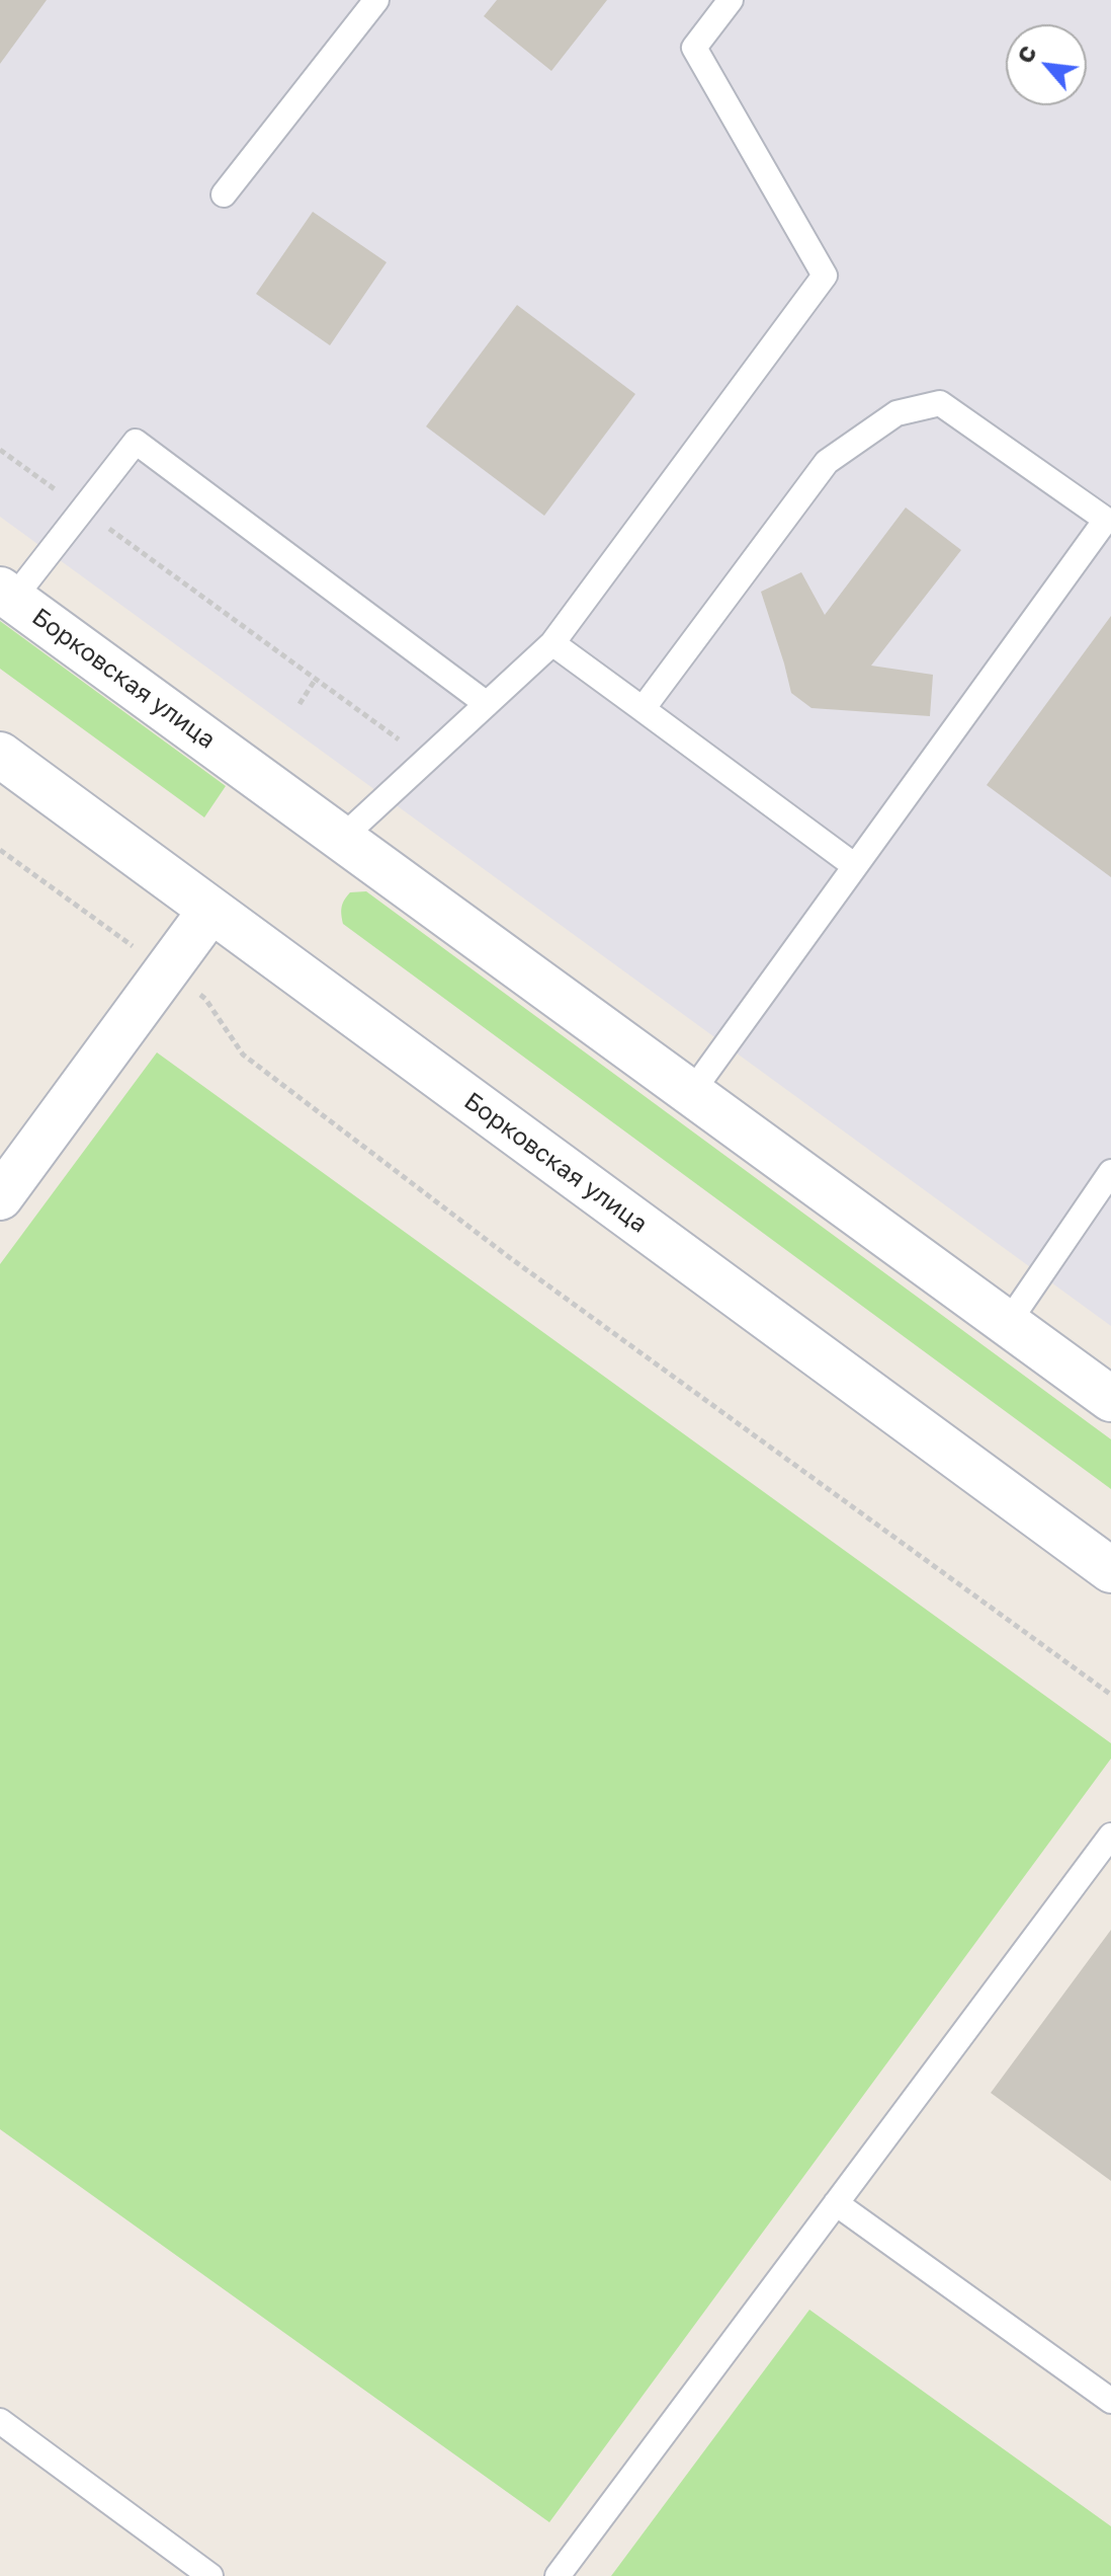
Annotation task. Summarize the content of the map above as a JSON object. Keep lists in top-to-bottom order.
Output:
{
  "streets": {
    "main road": ["Борковская улица"]
  },
  "north": "top left"
}
